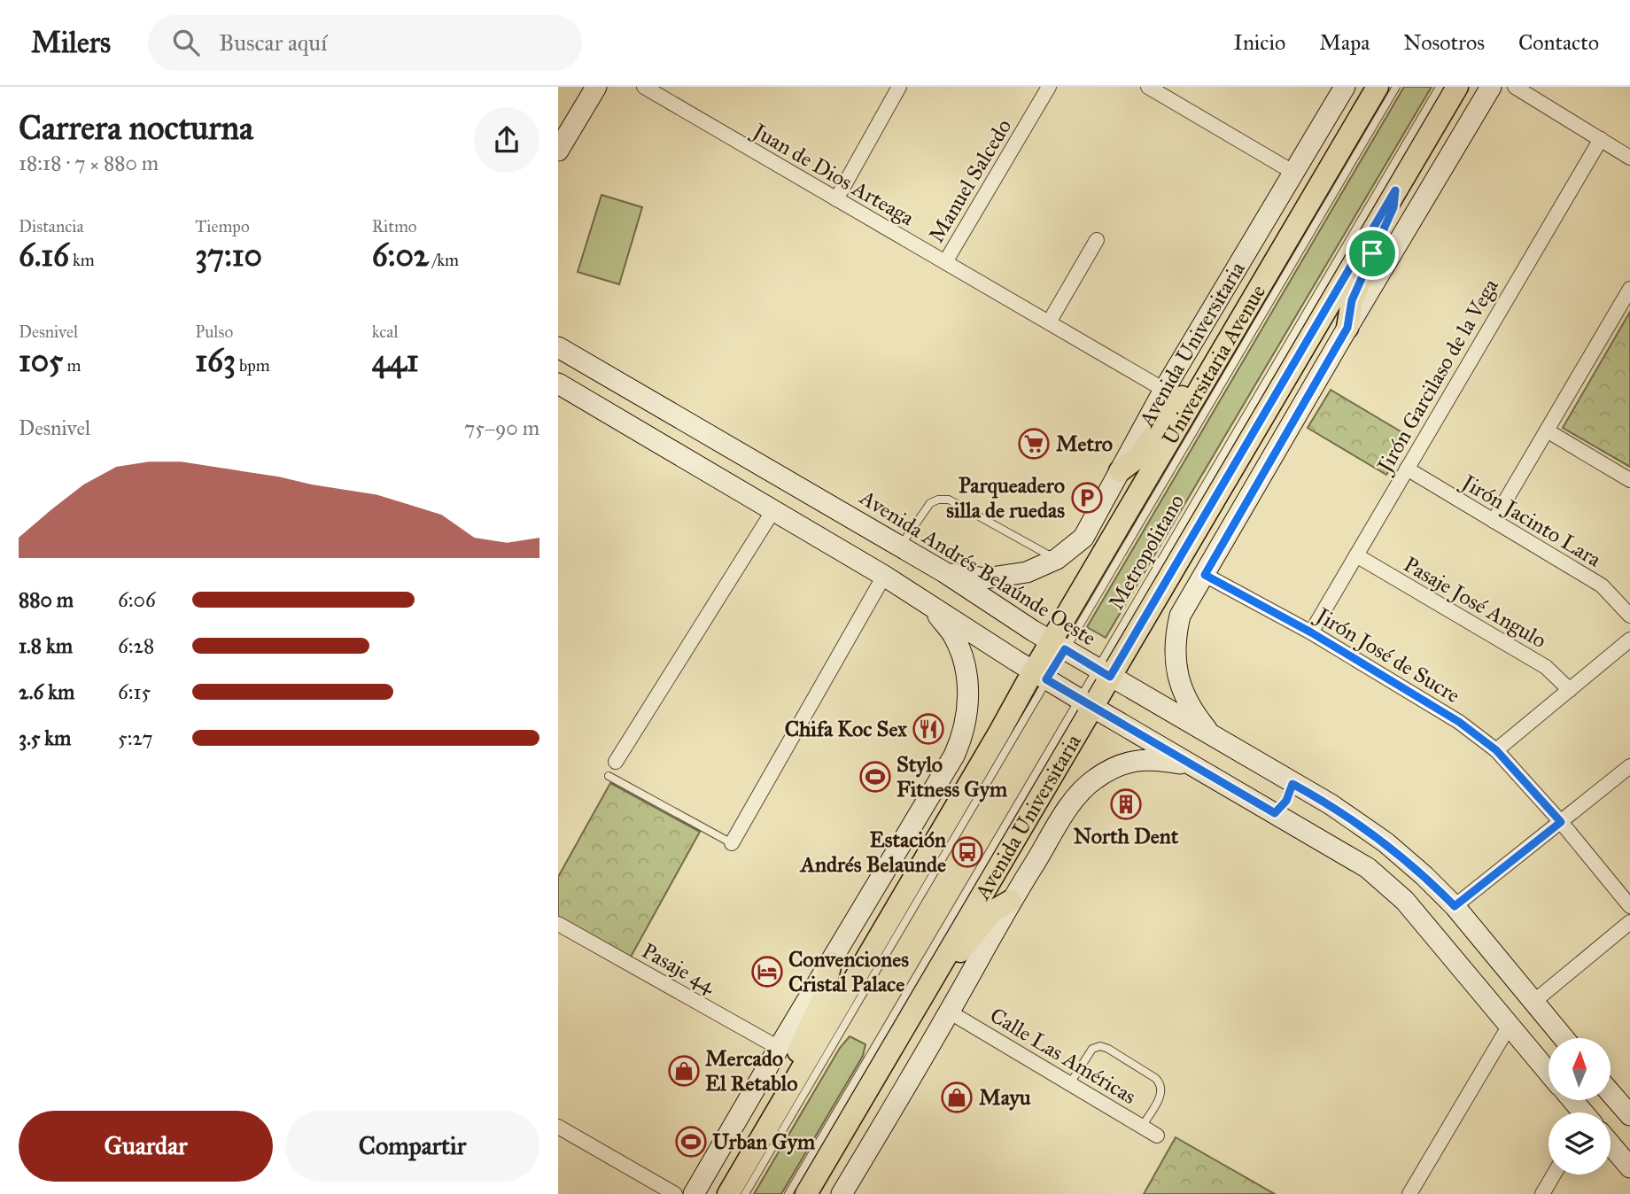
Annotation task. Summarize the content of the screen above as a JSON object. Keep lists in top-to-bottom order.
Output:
{
  "streets": {
    "main road": ["Avenida Universitaria", "Universitaria Avenue"],
    "street": [
      "Juan de Dios Arteaga",
      "Manuel Salcedo",
      "Jirón Garcilaso de la Vega",
      "Jirón Jacinto Lara",
      "Avenida Andrés Belaúnde Oeste",
      "Pasaje José Angulo",
      "Jirón José de Sucre",
      "Pasaje 44",
      "Calle Las Américas"
    ],
    "lane": ["Metropolitano"]
  },
  "crossings": [
    ["Juan de Dios Arteaga", "Manuel Salcedo"],
    ["Juan de Dios Arteaga", "Avenida Universitaria"],
    ["Avenida Universitaria", "Metropolitano"],
    ["Avenida Universitaria", "Avenida Andrés Belaúnde Oeste"],
    ["Avenida Universitaria", "Calle Las Américas"],
    ["Universitaria Avenue", "Metropolitano"],
    ["Universitaria Avenue", "Avenida Andrés Belaúnde Oeste"],
    ["Jirón Garcilaso de la Vega", "Jirón Jacinto Lara"],
    ["Jirón Garcilaso de la Vega", "Pasaje José Angulo"],
    ["Jirón Garcilaso de la Vega", "Jirón José de Sucre"],
    ["Metropolitano", "Avenida Andrés Belaúnde Oeste"]
  ],
  "places": {
    "supermarket": ["Metro"],
    "parking": ["Parqueadero silla de ruedas"],
    "restaurant": ["Chifa Koc Sex"],
    "sports": ["Stylo Fitness Gym", "Urban Gym"],
    "building": ["North Dent"],
    "bus stop": ["Estación Andrés Belaunde"],
    "hotel": ["Convenciones Cristal Palace"],
    "shop": ["Mercado El Retablo", "Mayu"]
  },
  "north": "top",
  "page": {
    "header": "Milers",
    "search": "Buscar aquí",
    "nav": [
      "Inicio",
      "Mapa",
      "Nosotros",
      "Contacto"
    ],
    "heading": ["Carrera nocturna", "18:18 · 7 × 880 m"],
    "stats": [
      ["Distancia", "6.16 km"],
      ["Tiempo", "37:10"],
      ["Ritmo", "6:02 /km"],
      ["Desnivel", "105 m"],
      ["Pulso", "163 bpm"],
      ["kcal", "441"]
    ],
    "chart": ["Desnivel", "75–90 m"],
    "list": [
      {
        "name": "880 m",
        "note": "6:06"
      },
      {
        "name": "1.8 km",
        "note": "6:28"
      },
      {
        "name": "2.6 km",
        "note": "6:15"
      },
      {
        "name": "3.5 km",
        "note": "5:27"
      }
    ],
    "buttons": ["Guardar", "Compartir"]
  }
}
